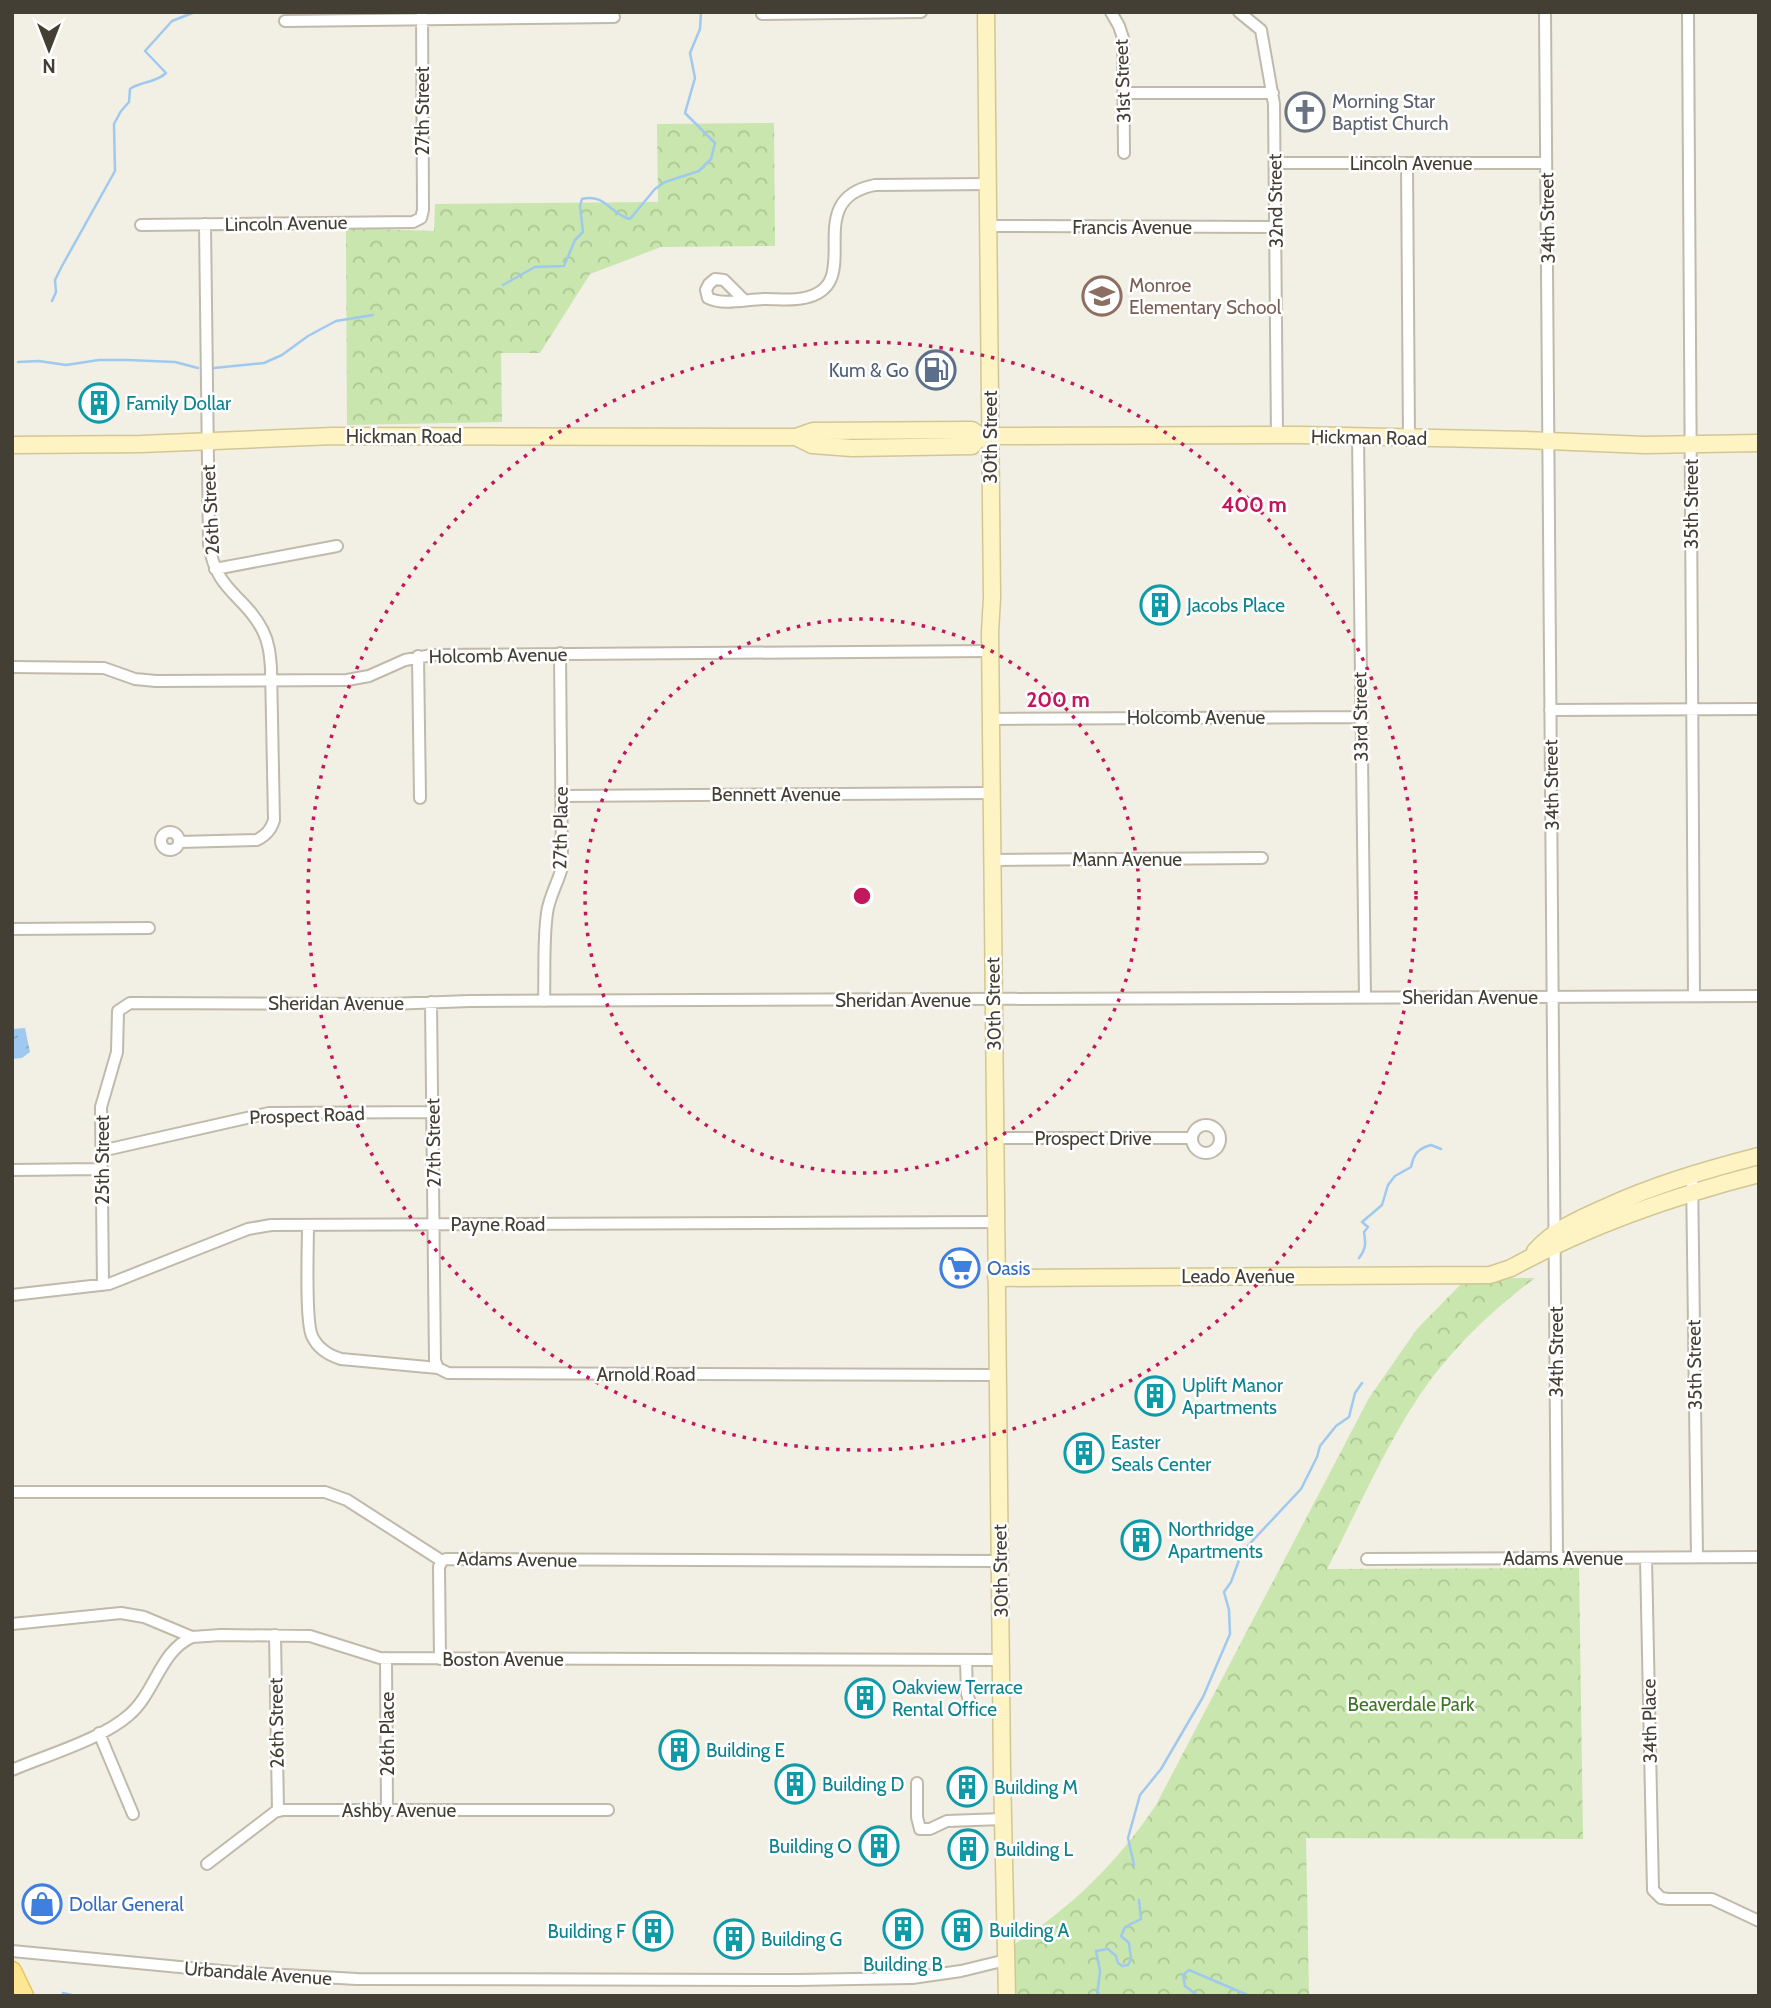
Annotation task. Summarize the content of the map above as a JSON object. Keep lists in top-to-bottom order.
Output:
{
  "streets": {
    "street": [
      "31st Street",
      "27th Street",
      "Lincoln Avenue",
      "32nd Street",
      "34th Street",
      "Francis Avenue",
      "Hickman Road",
      "30th Street",
      "35th Street",
      "26th Street",
      "Holcomb Avenue",
      "33rd Street",
      "Bennett Avenue",
      "27th Place",
      "Mann Avenue",
      "Sheridan Avenue",
      "Prospect Road",
      "Prospect Drive",
      "25th Street",
      "Payne Road",
      "Leado Avenue",
      "Arnold Road",
      "Adams Avenue",
      "Boston Avenue",
      "34th Place",
      "26th Place",
      "Ashby Avenue",
      "Urbandale Avenue"
    ]
  },
  "crossings": [
    ["27th Street", "Lincoln Avenue"],
    ["27th Street", "Sheridan Avenue"],
    ["27th Street", "Prospect Road"],
    ["27th Street", "Payne Road"],
    ["27th Street", "Arnold Road"],
    ["Lincoln Avenue", "32nd Street"],
    ["Lincoln Avenue", "34th Street"],
    ["Lincoln Avenue", "26th Street"],
    ["32nd Street", "Francis Avenue"],
    ["32nd Street", "Hickman Road"],
    ["34th Street", "Hickman Road"],
    ["34th Street", "Sheridan Avenue"],
    ["34th Street", "Leado Avenue"],
    ["34th Street", "Adams Avenue"],
    ["Francis Avenue", "30th Street"],
    ["Hickman Road", "30th Street"],
    ["Hickman Road", "35th Street"],
    ["Hickman Road", "26th Street"],
    ["Hickman Road", "33rd Street"],
    ["30th Street", "Holcomb Avenue"],
    ["30th Street", "Bennett Avenue"],
    ["30th Street", "Mann Avenue"],
    ["30th Street", "Sheridan Avenue"],
    ["30th Street", "Prospect Drive"],
    ["30th Street", "Payne Road"],
    ["30th Street", "Leado Avenue"],
    ["30th Street", "Arnold Road"],
    ["30th Street", "Adams Avenue"],
    ["30th Street", "Boston Avenue"],
    ["30th Street", "Urbandale Avenue"],
    ["35th Street", "Sheridan Avenue"],
    ["35th Street", "Adams Avenue"],
    ["26th Street", "Holcomb Avenue"],
    ["26th Street", "Boston Avenue"],
    ["26th Street", "Ashby Avenue"],
    ["Holcomb Avenue", "33rd Street"],
    ["Holcomb Avenue", "27th Place"],
    ["33rd Street", "Sheridan Avenue"],
    ["Bennett Avenue", "27th Place"],
    ["27th Place", "Sheridan Avenue"],
    ["Sheridan Avenue", "25th Street"],
    ["Prospect Road", "25th Street"],
    ["25th Street", "Payne Road"],
    ["Payne Road", "Arnold Road"],
    ["Adams Avenue", "34th Place"],
    ["Boston Avenue", "26th Place"],
    ["26th Place", "Ashby Avenue"]
  ],
  "parks": ["Beaverdale Park"],
  "places": {
    "church": ["Morning Star Baptist Church"],
    "school or university": ["Monroe Elementary School"],
    "fuel station": ["Kum & Go"],
    "building": [
      "Family Dollar",
      "Jacobs Place",
      "Uplift Manor Apartments",
      "Easter Seals Center",
      "Northridge Apartments",
      "Oakview Terrace Rental Office",
      "Building E",
      "Building D",
      "Building M",
      "Building O",
      "Building L",
      "Building B",
      "Building A",
      "Building F",
      "Building G"
    ],
    "supermarket": ["Oasis"],
    "shop": ["Dollar General"]
  },
  "north": "bottom",
  "rings": ["400 m", "200 m"]
}
